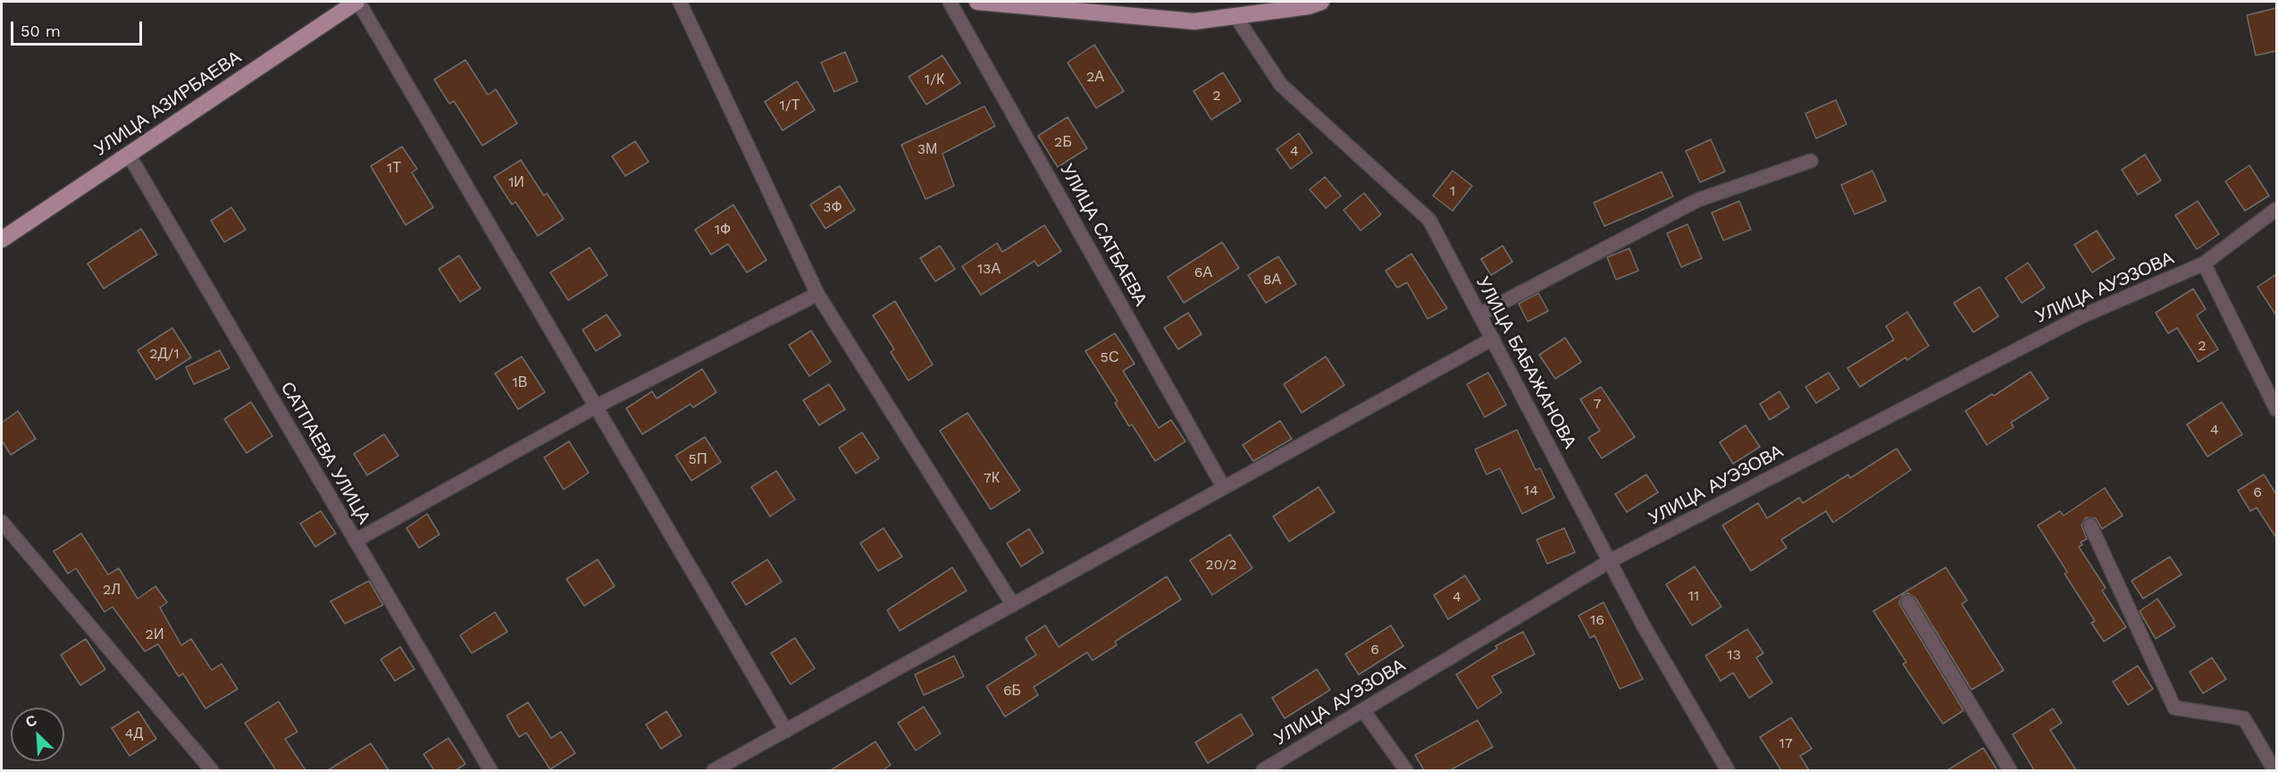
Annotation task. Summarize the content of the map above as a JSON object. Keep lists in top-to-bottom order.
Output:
{
  "streets": {
    "main road": ["УЛИЦА АЗИРБАЕВА"],
    "street": [
      "УЛИЦА САТБАЕВА",
      "УЛИЦА АУЭЗОВА",
      "УЛИЦА БАБАЖАНОВА",
      "САТПАЕВА УЛИЦА"
    ]
  },
  "crossings": [
    ["УЛИЦА АЗИРБАЕВА", "САТПАЕВА УЛИЦА"],
    ["УЛИЦА АУЭЗОВА", "УЛИЦА БАБАЖАНОВА"]
  ],
  "house_numbers": [
    "2А",
    "1/К",
    "2",
    "1/Т",
    "2Б",
    "3М",
    "4",
    "1Т",
    "1И",
    "1",
    "3Ф",
    "1Ф",
    "13А",
    "6А",
    "8А",
    "2",
    "2Д/1",
    "5С",
    "1В",
    "7",
    "4",
    "5П",
    "7К",
    "14",
    "6",
    "20/2",
    "2Л",
    "11",
    "4",
    "16",
    "2И",
    "6",
    "13",
    "6Б",
    "4Д",
    "17"
  ],
  "scale_bar": "50 m",
  "north": "top left"
}
